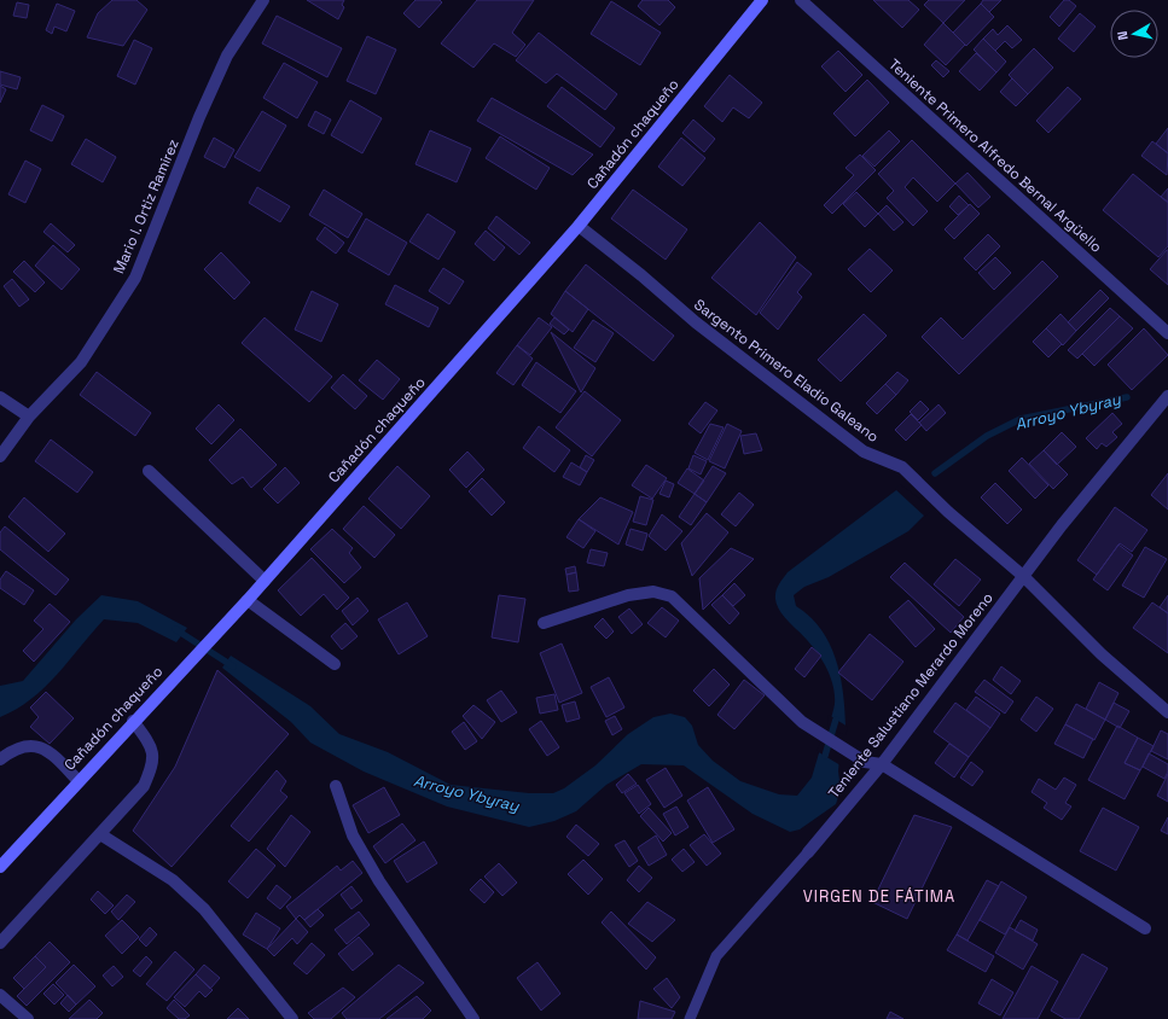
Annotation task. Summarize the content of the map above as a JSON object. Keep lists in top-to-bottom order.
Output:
{
  "streets": {
    "main road": ["Cañadón chaqueño"],
    "street": [
      "Teniente Primero Alfredo Bernal Argüello",
      "Mario I. Ortiz Ramirez",
      "Sargento Primero Eladio Galeano",
      "Teniente Salustiano Merardo Moreno"
    ]
  },
  "crossings": [
    ["Cañadón chaqueño", "Sargento Primero Eladio Galeano"],
    ["Sargento Primero Eladio Galeano", "Teniente Salustiano Merardo Moreno"]
  ],
  "districts": ["VIRGEN DE FÁTIMA"],
  "water": ["Arroyo Ybyray"],
  "north": "left"
}
